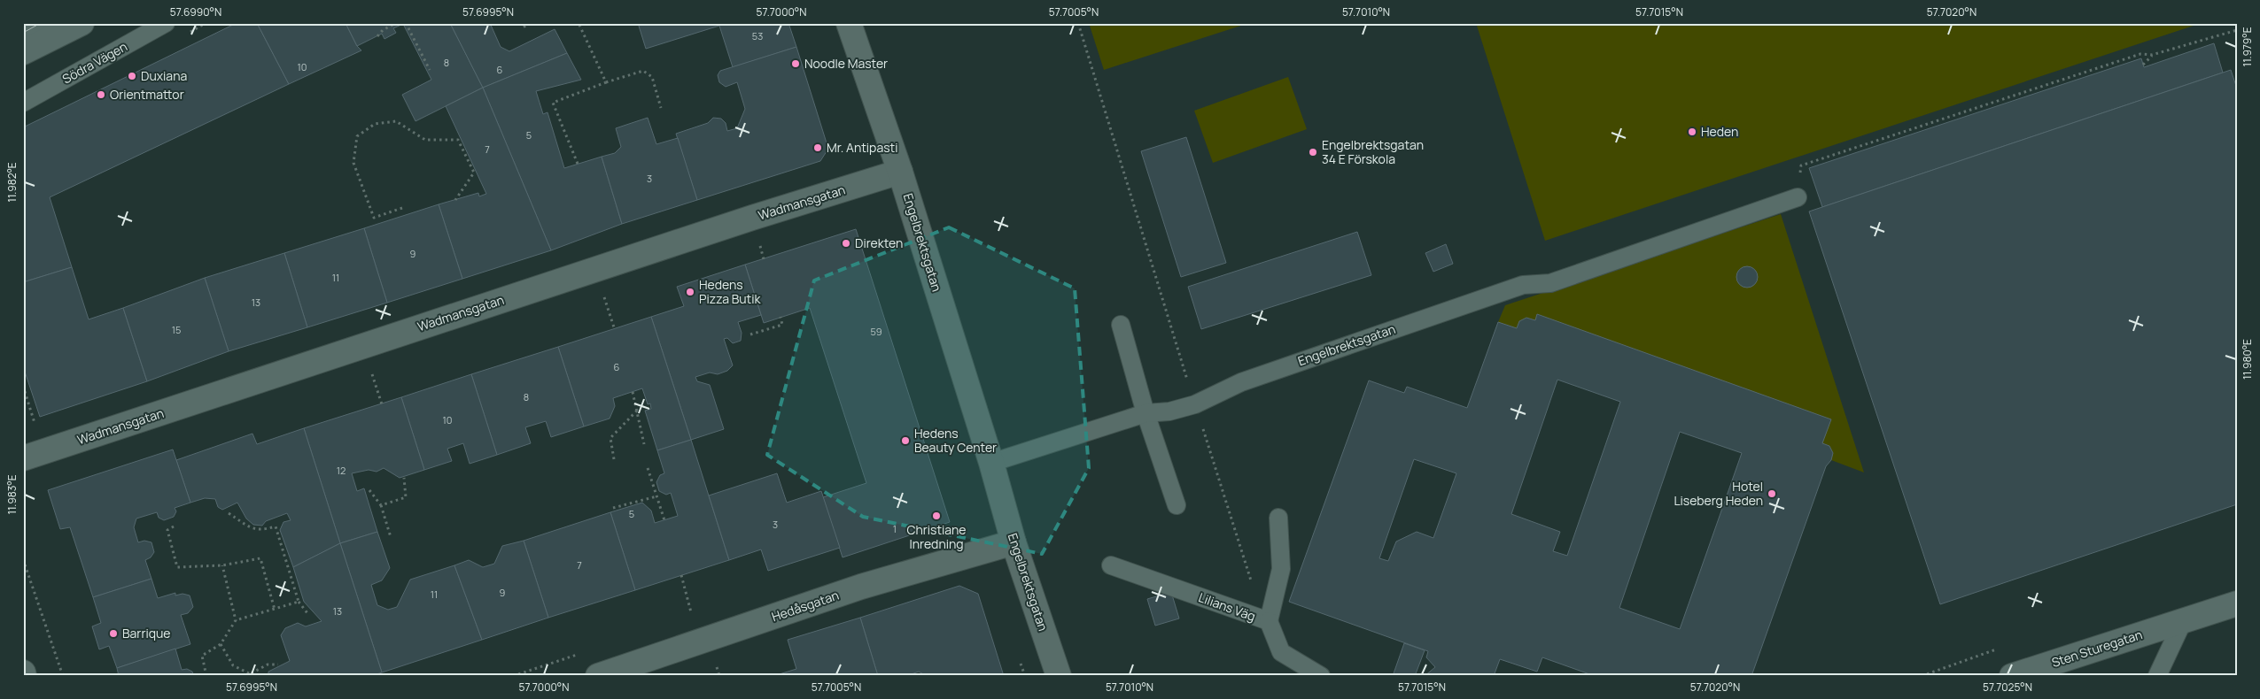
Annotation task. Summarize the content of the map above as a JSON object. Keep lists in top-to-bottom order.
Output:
{
  "streets": {
    "street": [
      "Wadmansgatan",
      "Engelbrektsgatan",
      "Hedåsgatan",
      "Sten Sturegatan"
    ],
    "lane": ["Södra Vägen", "Lilians Väg"]
  },
  "crossings": [
    ["Wadmansgatan", "Engelbrektsgatan"],
    ["Engelbrektsgatan", "Hedåsgatan"]
  ],
  "places": [
    "Noodle Master",
    "Duxiana",
    "Orientmattor",
    "Heden",
    "Mr. Antipasti",
    "Engelbrektsgatan 34 E Förskola",
    "Direkten",
    "Hedens Pizza Butik",
    "Hedens Beauty Center",
    "Hotel Liseberg Heden",
    "Christiane Inredning",
    "Barrique"
  ],
  "house_numbers": [
    "53",
    "8",
    "10",
    "6",
    "5",
    "7",
    "3",
    "9",
    "11",
    "13",
    "15",
    "59",
    "6",
    "8",
    "10",
    "12",
    "5",
    "3",
    "1",
    "7",
    "9",
    "11",
    "13"
  ],
  "coordinates": [
    "57.6990°N",
    "57.6995°N",
    "57.7000°N",
    "57.7005°N",
    "57.7010°N",
    "57.7015°N",
    "57.7020°N",
    "11.979°E",
    "11.982°E",
    "11.980°E",
    "11.983°E",
    "57.7025°N"
  ]
}
